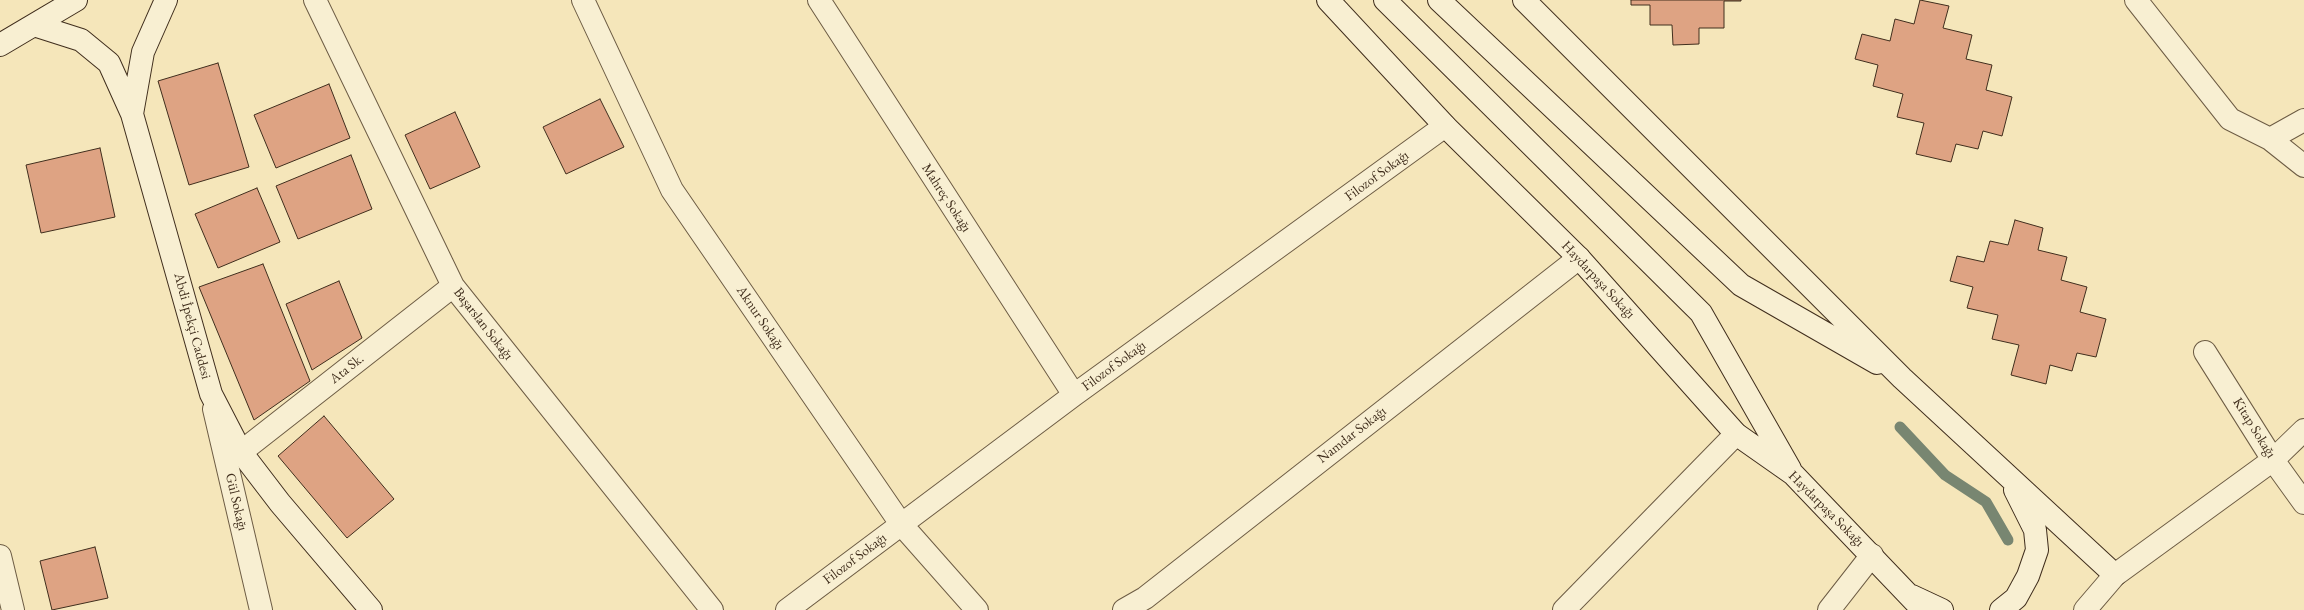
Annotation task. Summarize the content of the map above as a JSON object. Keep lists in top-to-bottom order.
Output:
{
  "streets": {
    "street": [
      "Filozof Sokağı",
      "Mahreç Sokağı",
      "Haydarpaşa Sokağı",
      "Aknur Sokağı",
      "Başarslan Sokağı",
      "Abdi İpekçi Caddesi",
      "Ata Sk.",
      "Kitap Sokağı",
      "Namdar Sokağı",
      "Gül Sokağı"
    ]
  },
  "crossings": [
    ["Filozof Sokağı", "Mahreç Sokağı"],
    ["Filozof Sokağı", "Haydarpaşa Sokağı"],
    ["Filozof Sokağı", "Aknur Sokağı"],
    ["Haydarpaşa Sokağı", "Namdar Sokağı"],
    ["Başarslan Sokağı", "Ata Sk."],
    ["Abdi İpekçi Caddesi", "Ata Sk."],
    ["Abdi İpekçi Caddesi", "Gül Sokağı"]
  ]
}
